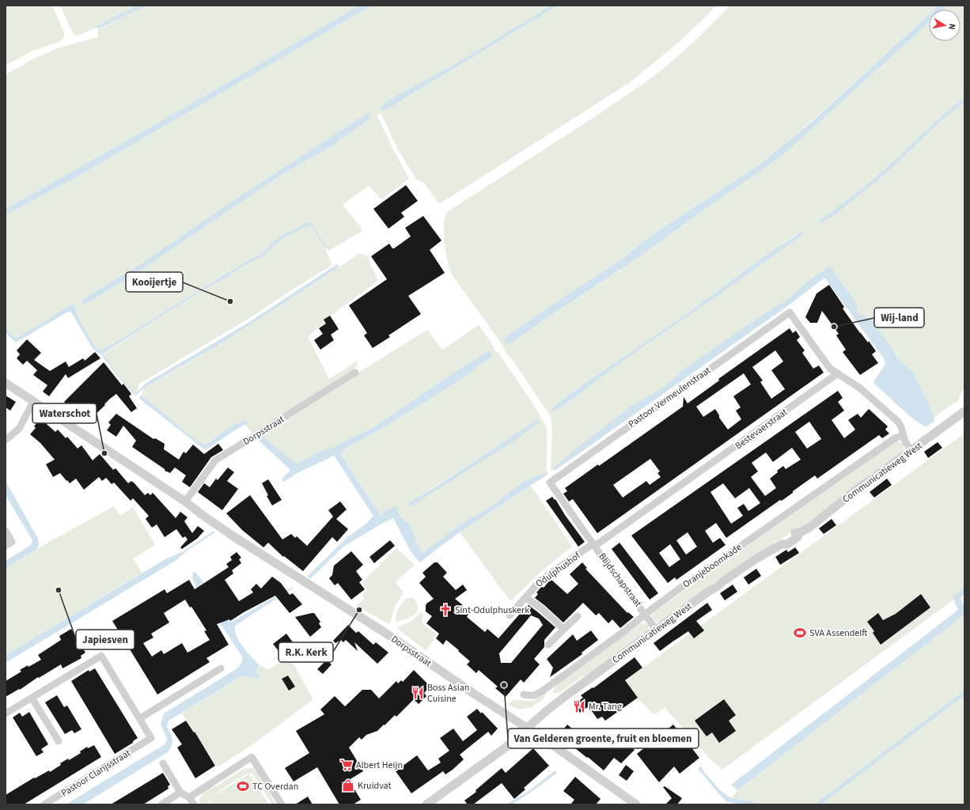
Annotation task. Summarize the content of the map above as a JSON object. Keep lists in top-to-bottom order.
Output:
{
  "streets": {
    "street": [
      "Pastoor Vermeulenstraat",
      "Bestevaerstraat",
      "Dorpsstraat",
      "Communicatieweg West",
      "Oranjeboomkade",
      "Odulphushof",
      "Blijdschapstraat",
      "Pastoor Clarijsstraat"
    ]
  },
  "crossings": [
    ["Pastoor Vermeulenstraat", "Bestevaerstraat"],
    ["Pastoor Vermeulenstraat", "Odulphushof"],
    ["Pastoor Vermeulenstraat", "Blijdschapstraat"],
    ["Bestevaerstraat", "Odulphushof"],
    ["Bestevaerstraat", "Blijdschapstraat"],
    ["Dorpsstraat", "Communicatieweg West"],
    ["Communicatieweg West", "Blijdschapstraat"],
    ["Oranjeboomkade", "Blijdschapstraat"],
    ["Odulphushof", "Blijdschapstraat"]
  ],
  "places": {
    "other": [
      "Kooijertje",
      "Wij-land",
      "Waterschot",
      "Japiesven",
      "R.K. Kerk",
      "Van Gelderen groente, fruit en bloemen"
    ],
    "church": ["Sint-Odulphuskerk"],
    "sports": ["SVA Assendelft", "TC Overdan"],
    "restaurant": ["Boss Asian Cuisine", "Mr. Tang"],
    "supermarket": ["Albert Heijn"],
    "shop": ["Kruidvat"]
  },
  "north": "right"
}
